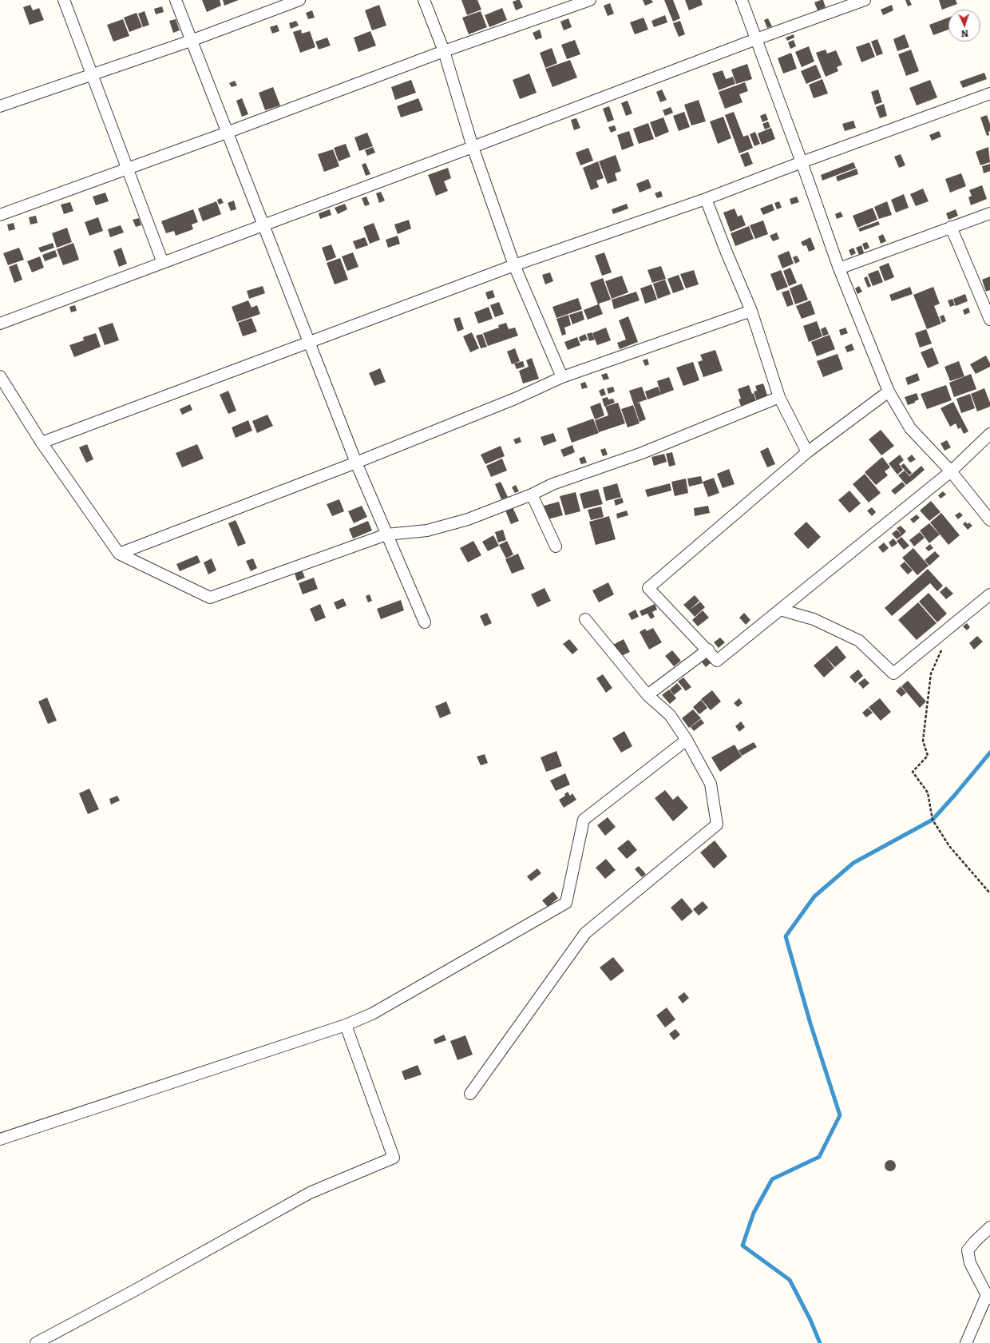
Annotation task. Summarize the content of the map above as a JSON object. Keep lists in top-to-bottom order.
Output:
{
  "north": "bottom"
}
